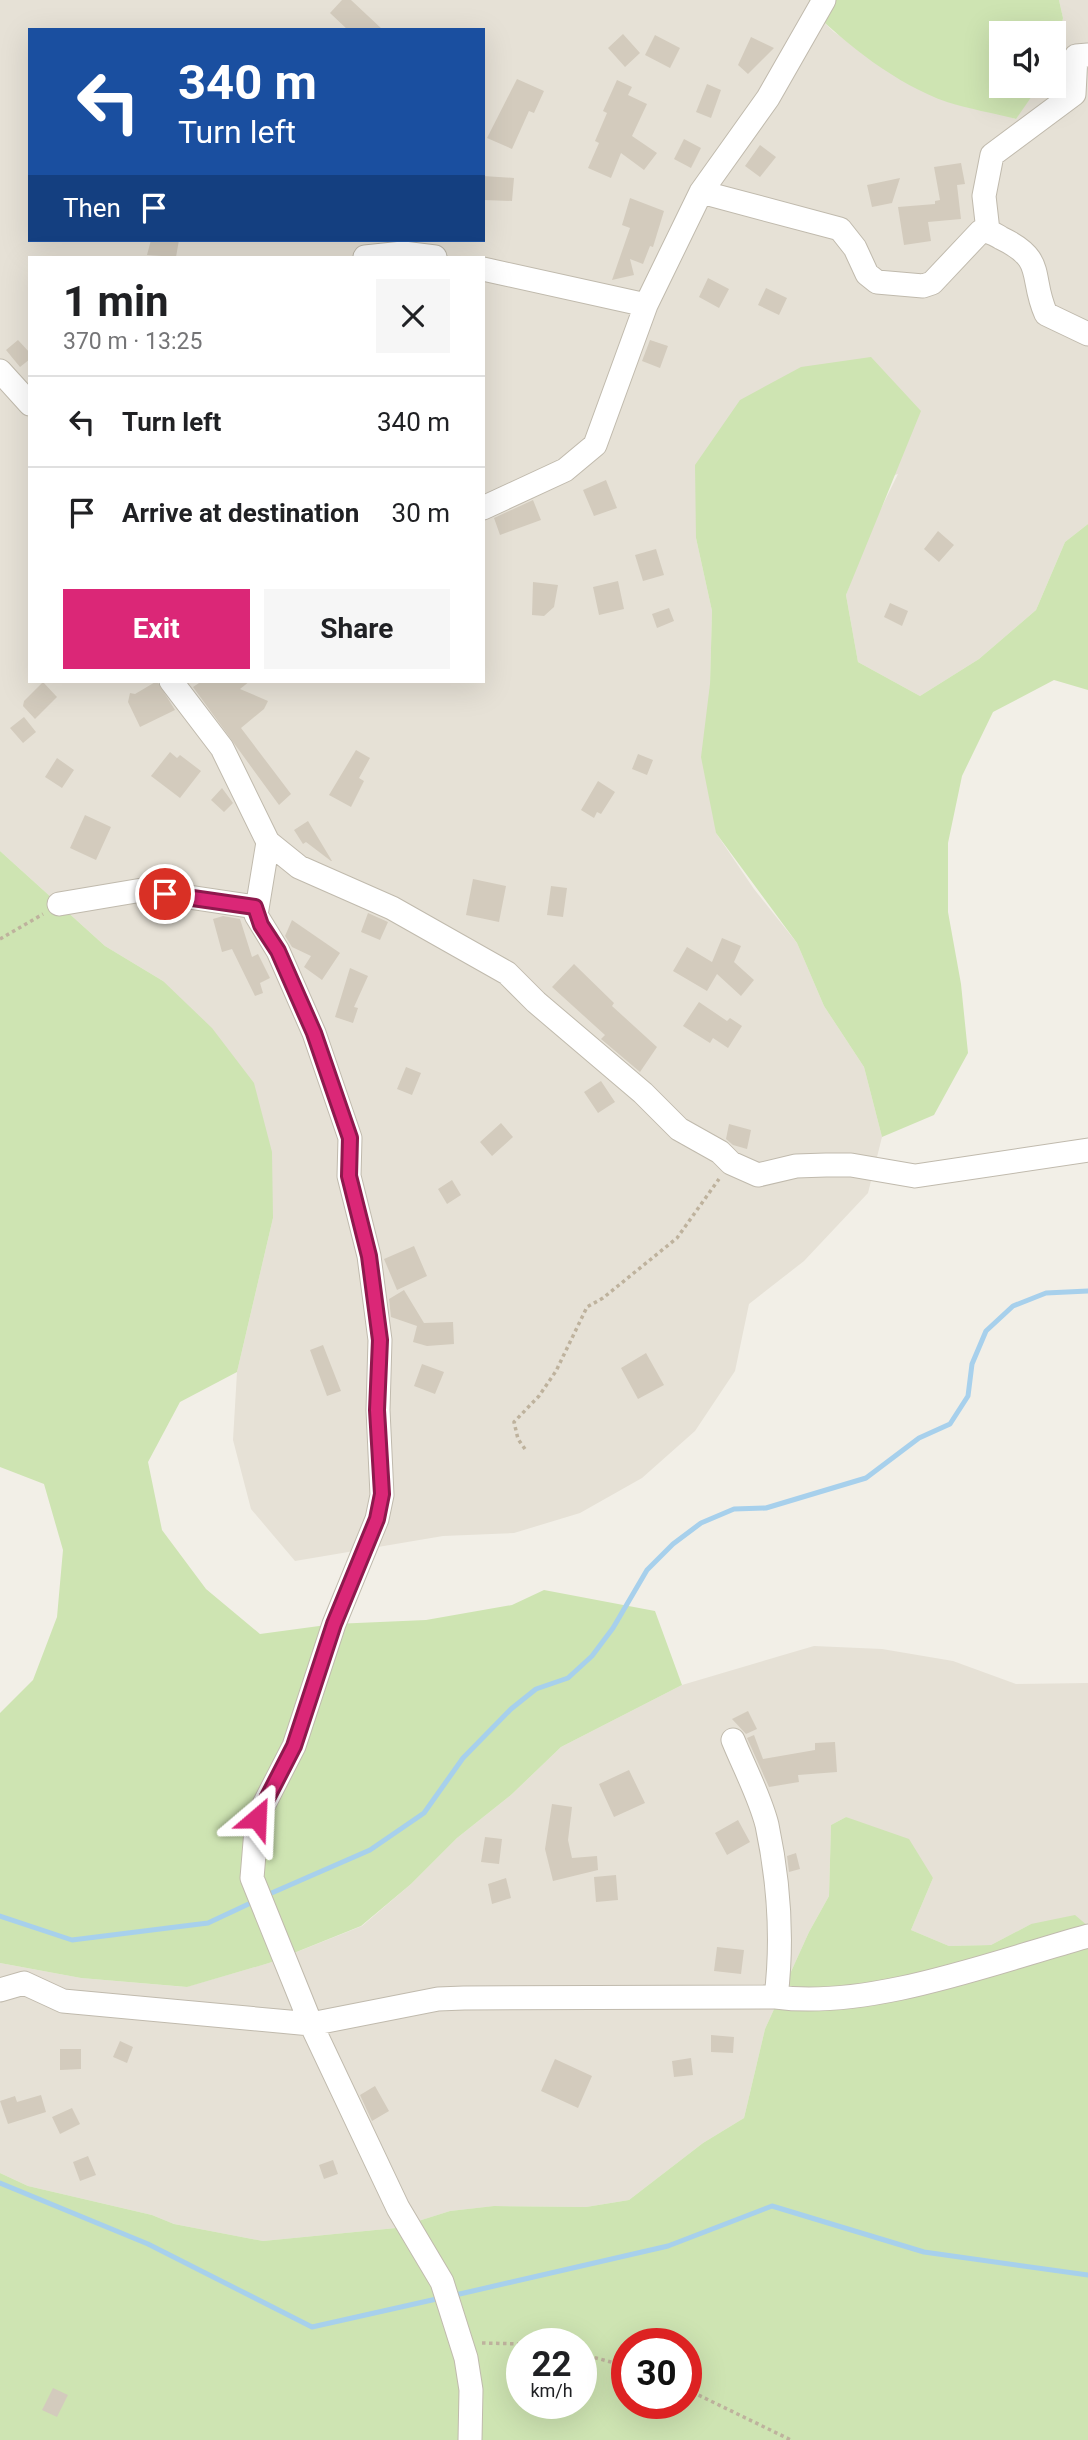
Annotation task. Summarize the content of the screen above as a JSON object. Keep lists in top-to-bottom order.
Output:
{
  "page": {
    "turn": ["340 m", "Turn left"],
    "then": "Then",
    "heading": ["1 min", "370 m · 13:25"],
    "list": [
      {
        "name": "Turn left",
        "value": "340 m"
      },
      {
        "name": "Arrive at destination",
        "value": "30 m"
      }
    ],
    "buttons": ["Exit", "Share"],
    "speed": "22 km/h",
    "limit": "30"
  }
}
